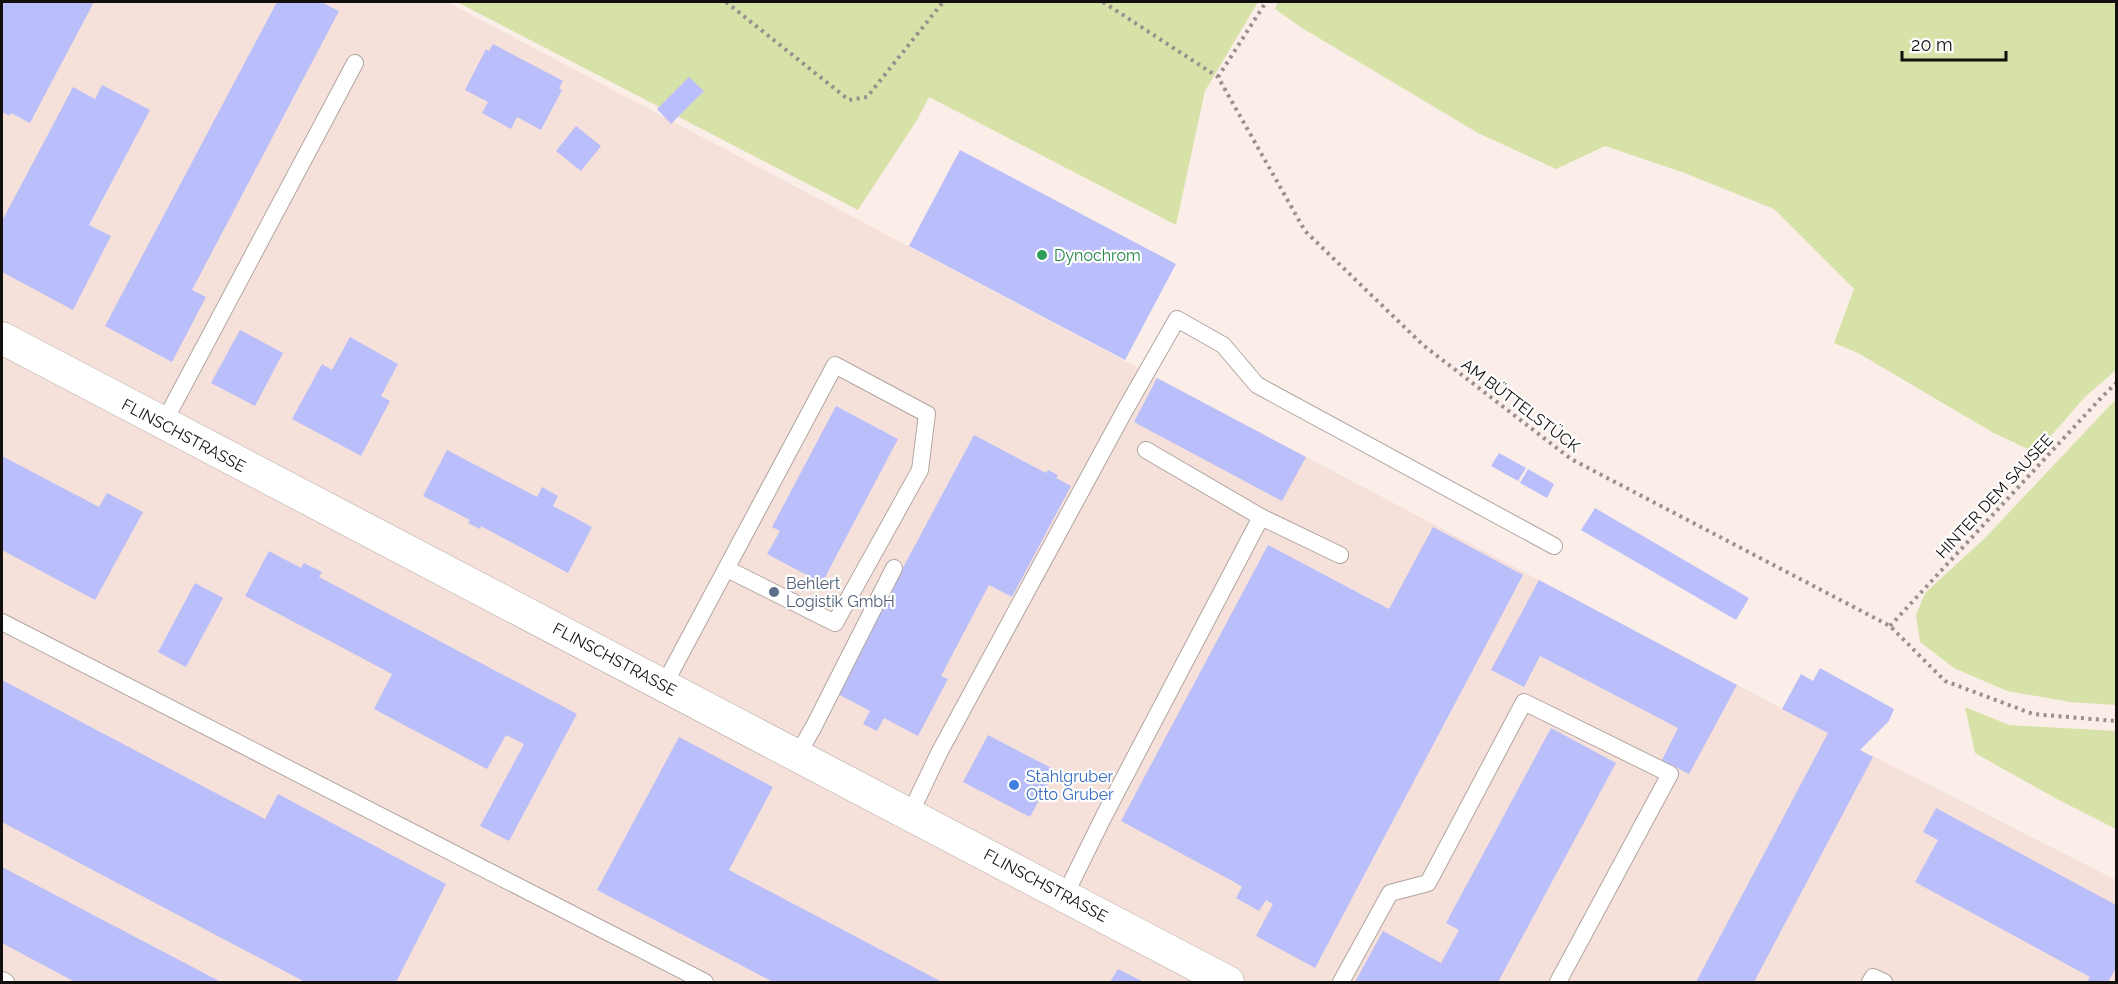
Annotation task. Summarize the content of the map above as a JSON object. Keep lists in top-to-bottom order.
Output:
{
  "streets": {
    "street": ["FLINSCHSTRASSE"],
    "path": ["AM BÜTTELSTÜCK", "HINTER DEM SAUSEE"]
  },
  "crossings": [
    ["AM BÜTTELSTÜCK", "HINTER DEM SAUSEE"]
  ],
  "places": ["Dynochrom", "Behlert Logistik GmbH", "Stahlgruber Otto Gruber"],
  "scale_bar": "20 m"
}
